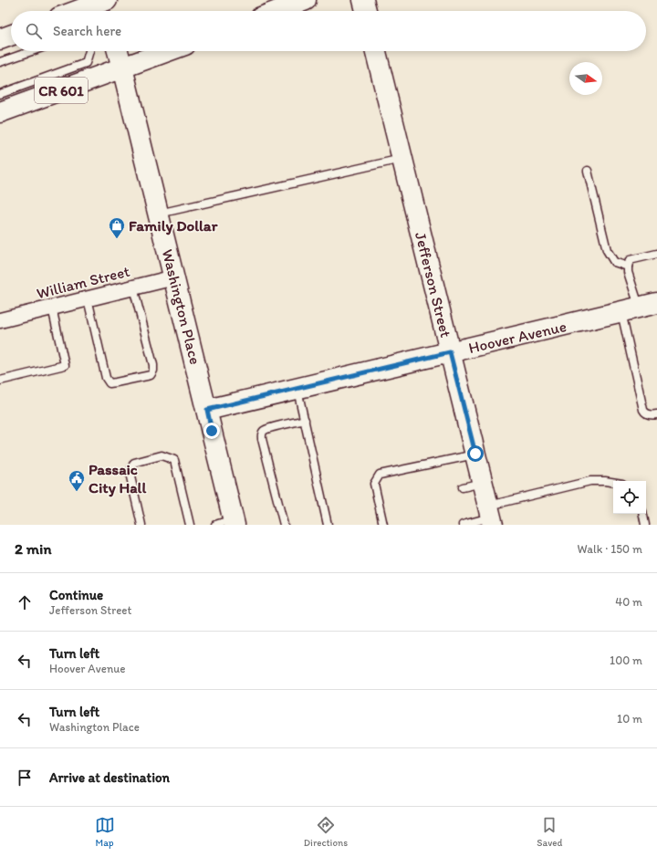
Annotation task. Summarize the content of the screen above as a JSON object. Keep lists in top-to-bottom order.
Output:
{
  "streets": {
    "main road": [
      "CR 601",
      "Jefferson Street",
      "Washington Place",
      "Hoover Avenue"
    ],
    "street": ["William Street"]
  },
  "crossings": [
    ["CR 601", "Washington Place"],
    ["William Street", "Washington Place"],
    ["Jefferson Street", "Hoover Avenue"],
    ["Washington Place", "Hoover Avenue"]
  ],
  "places": {
    "shop": ["Family Dollar"],
    "public building": ["Passaic City Hall"]
  },
  "north": "right",
  "page": {
    "search": "Search here",
    "heading": ["2 min", "Walk · 150 m"],
    "list": [
      ["Continue", "Jefferson Street", "40 m"],
      ["Turn left", "Hoover Avenue", "100 m"],
      ["Turn left", "Washington Place", "10 m"],
      "Arrive at destination"
    ],
    "nav": ["Map", "Directions", "Saved"]
  }
}
